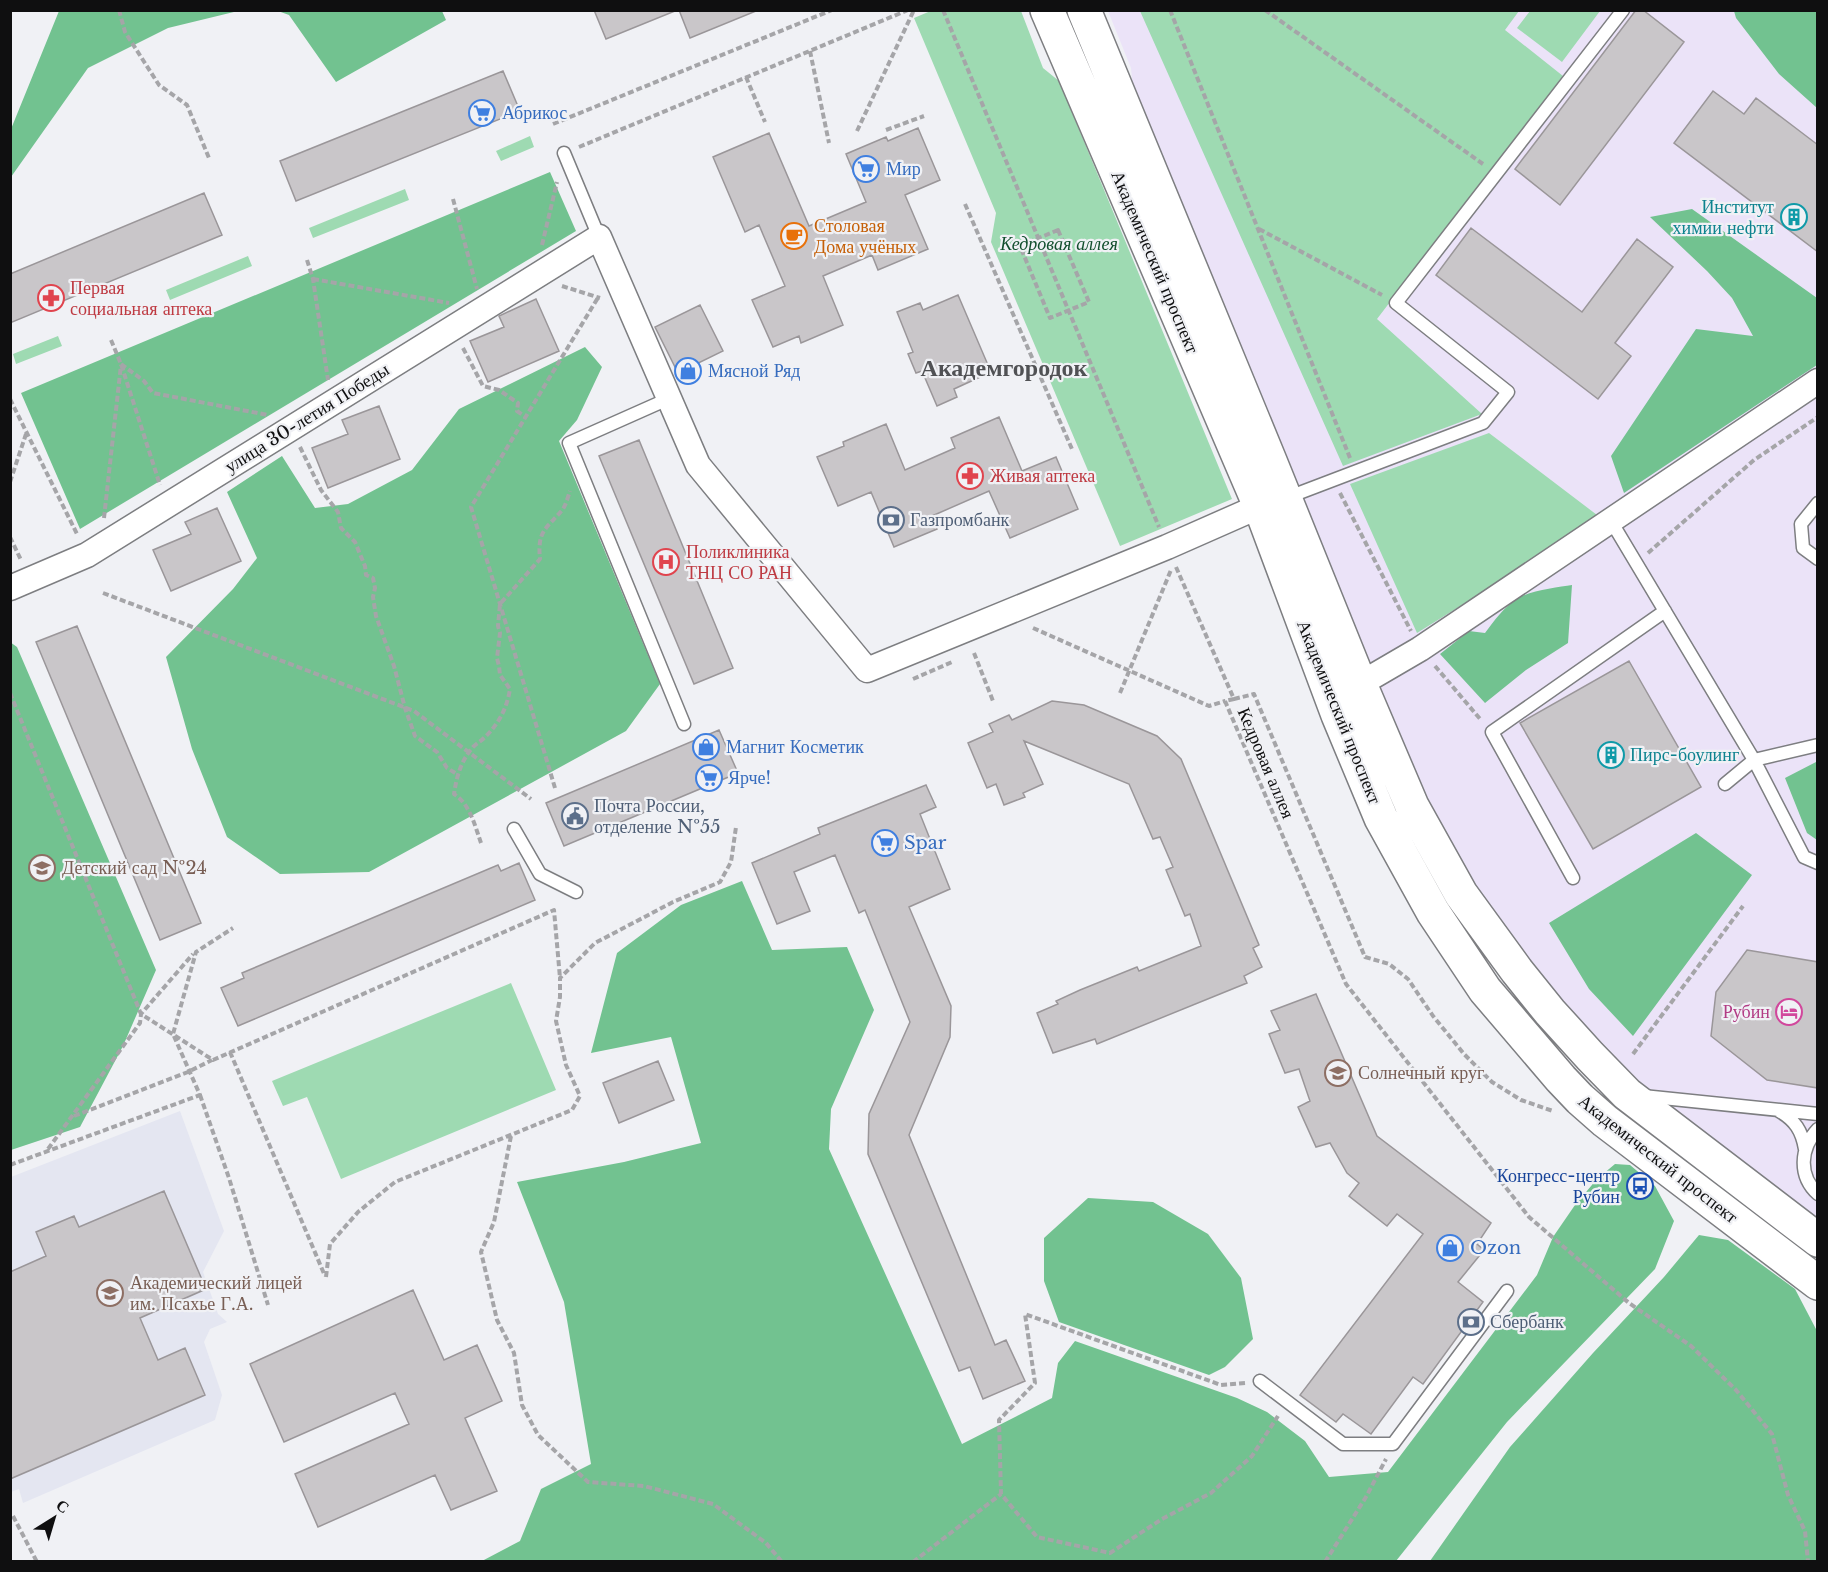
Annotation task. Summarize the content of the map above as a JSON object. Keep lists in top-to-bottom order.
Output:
{
  "streets": {
    "main road": ["Академический проспект"],
    "street": ["улица 30-летия Победы"],
    "path": ["Кедровая аллея"]
  },
  "districts": ["Академгородок"],
  "parks": ["Кедровая аллея"],
  "places": {
    "supermarket": [
      "Абрикос",
      "Мир",
      "Ярче!",
      "Spar"
    ],
    "building": ["Институт химии нефти", "Пирс-боулинг"],
    "cafe": ["Столовая Дома учёных"],
    "pharmacy": ["Первая социальная аптека", "Живая аптека"],
    "shop": ["Мясной Ряд", "Магнит Косметик", "Ozon"],
    "bank": ["Газпромбанк", "Сбербанк"],
    "hospital": ["Поликлиника ТНЦ СО РАН"],
    "public building": ["Почта России, отделение №55"],
    "school or university": ["Детский сад №24", "Солнечный круг", "Академический лицей им. Псахье Г.А."],
    "hotel": ["Рубин"],
    "bus stop": ["Конгресс-центр Рубин"]
  },
  "north": "top right"
}
